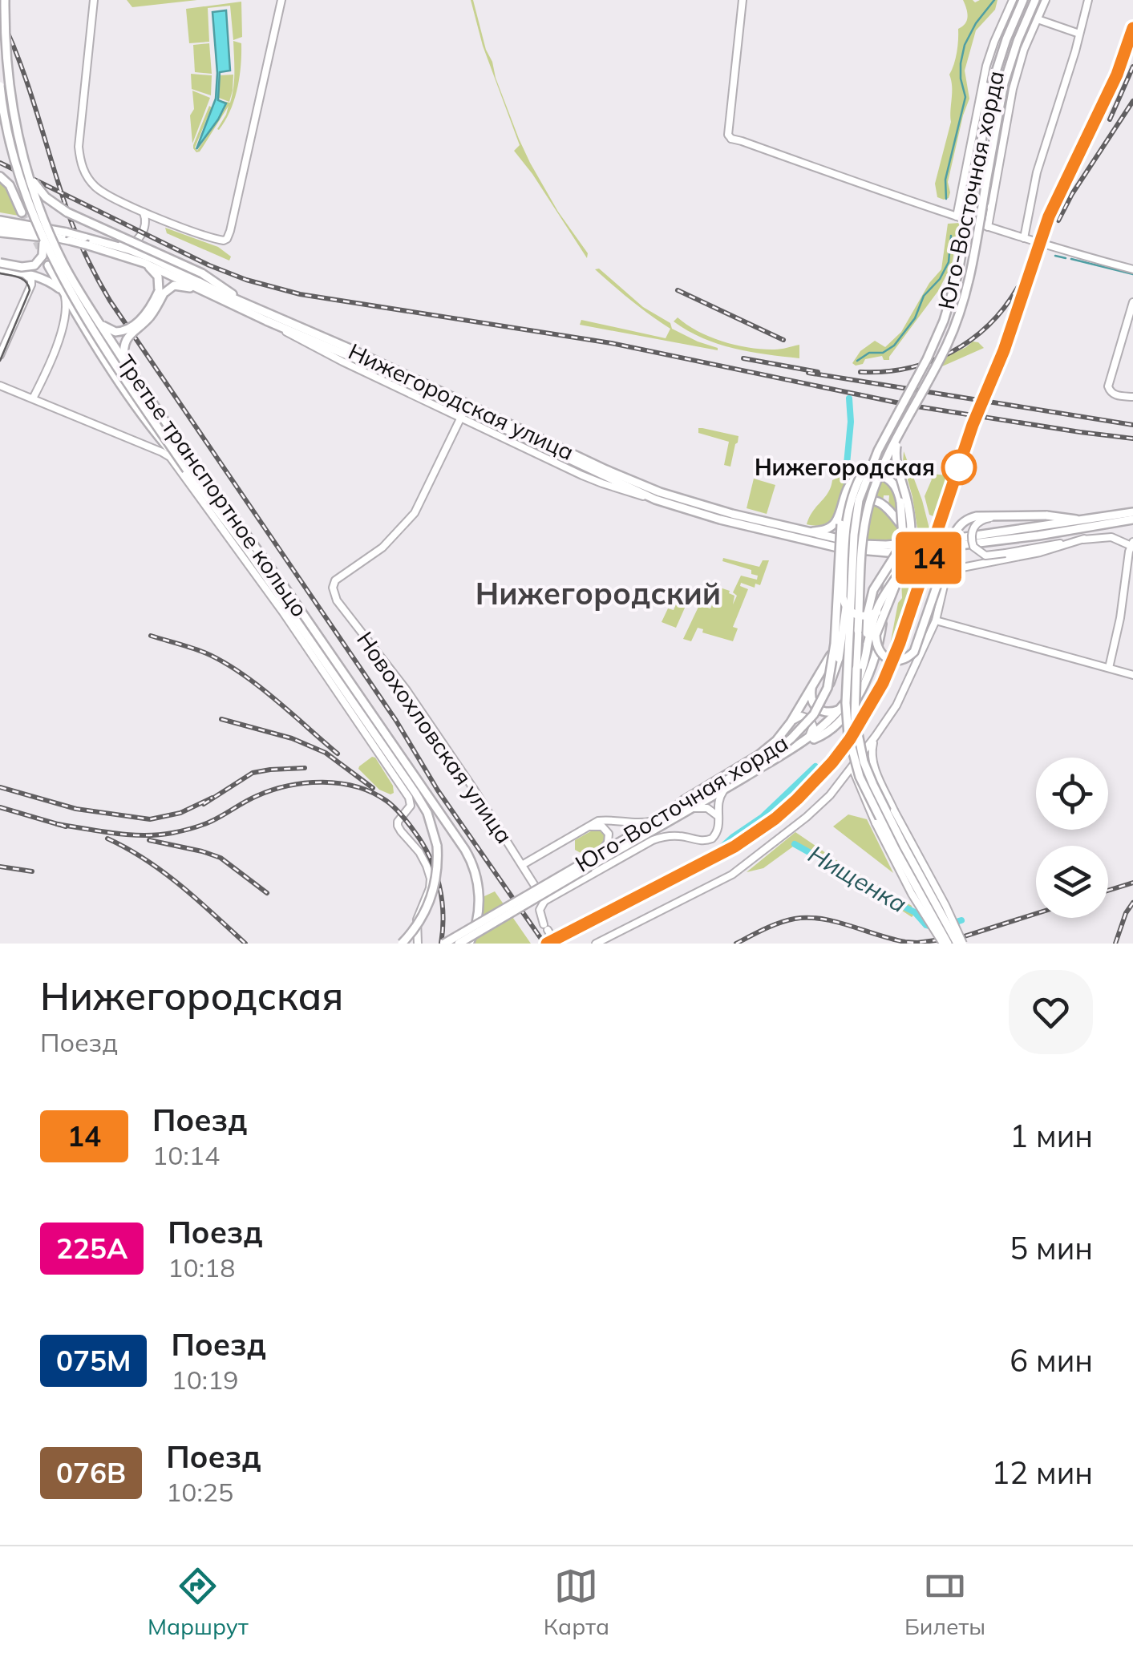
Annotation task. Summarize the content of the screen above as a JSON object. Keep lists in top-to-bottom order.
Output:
{
  "streets": {
    "main road": ["Юго-Восточная хорда", "Нижегородская улица", "Третье транспортное кольцо"],
    "street": ["Новохохловская улица"]
  },
  "crossings": [
    ["Нижегородская улица", "Новохохловская улица"]
  ],
  "districts": ["Нижегородский"],
  "water": ["Нищенка"],
  "places": ["Нижегородская"],
  "page": {
    "on_map": "14",
    "heading": ["Нижегородская", "Поезд"],
    "list": [
      {
        "mark": "14",
        "name": "Поезд",
        "note": "10:14",
        "value": "1 мин"
      },
      {
        "mark": "225А",
        "name": "Поезд",
        "note": "10:18",
        "value": "5 мин"
      },
      {
        "mark": "075М",
        "name": "Поезд",
        "note": "10:19",
        "value": "6 мин"
      },
      {
        "mark": "076В",
        "name": "Поезд",
        "note": "10:25",
        "value": "12 мин"
      }
    ],
    "tabs": ["Маршрут", "Карта", "Билеты"]
  }
}
